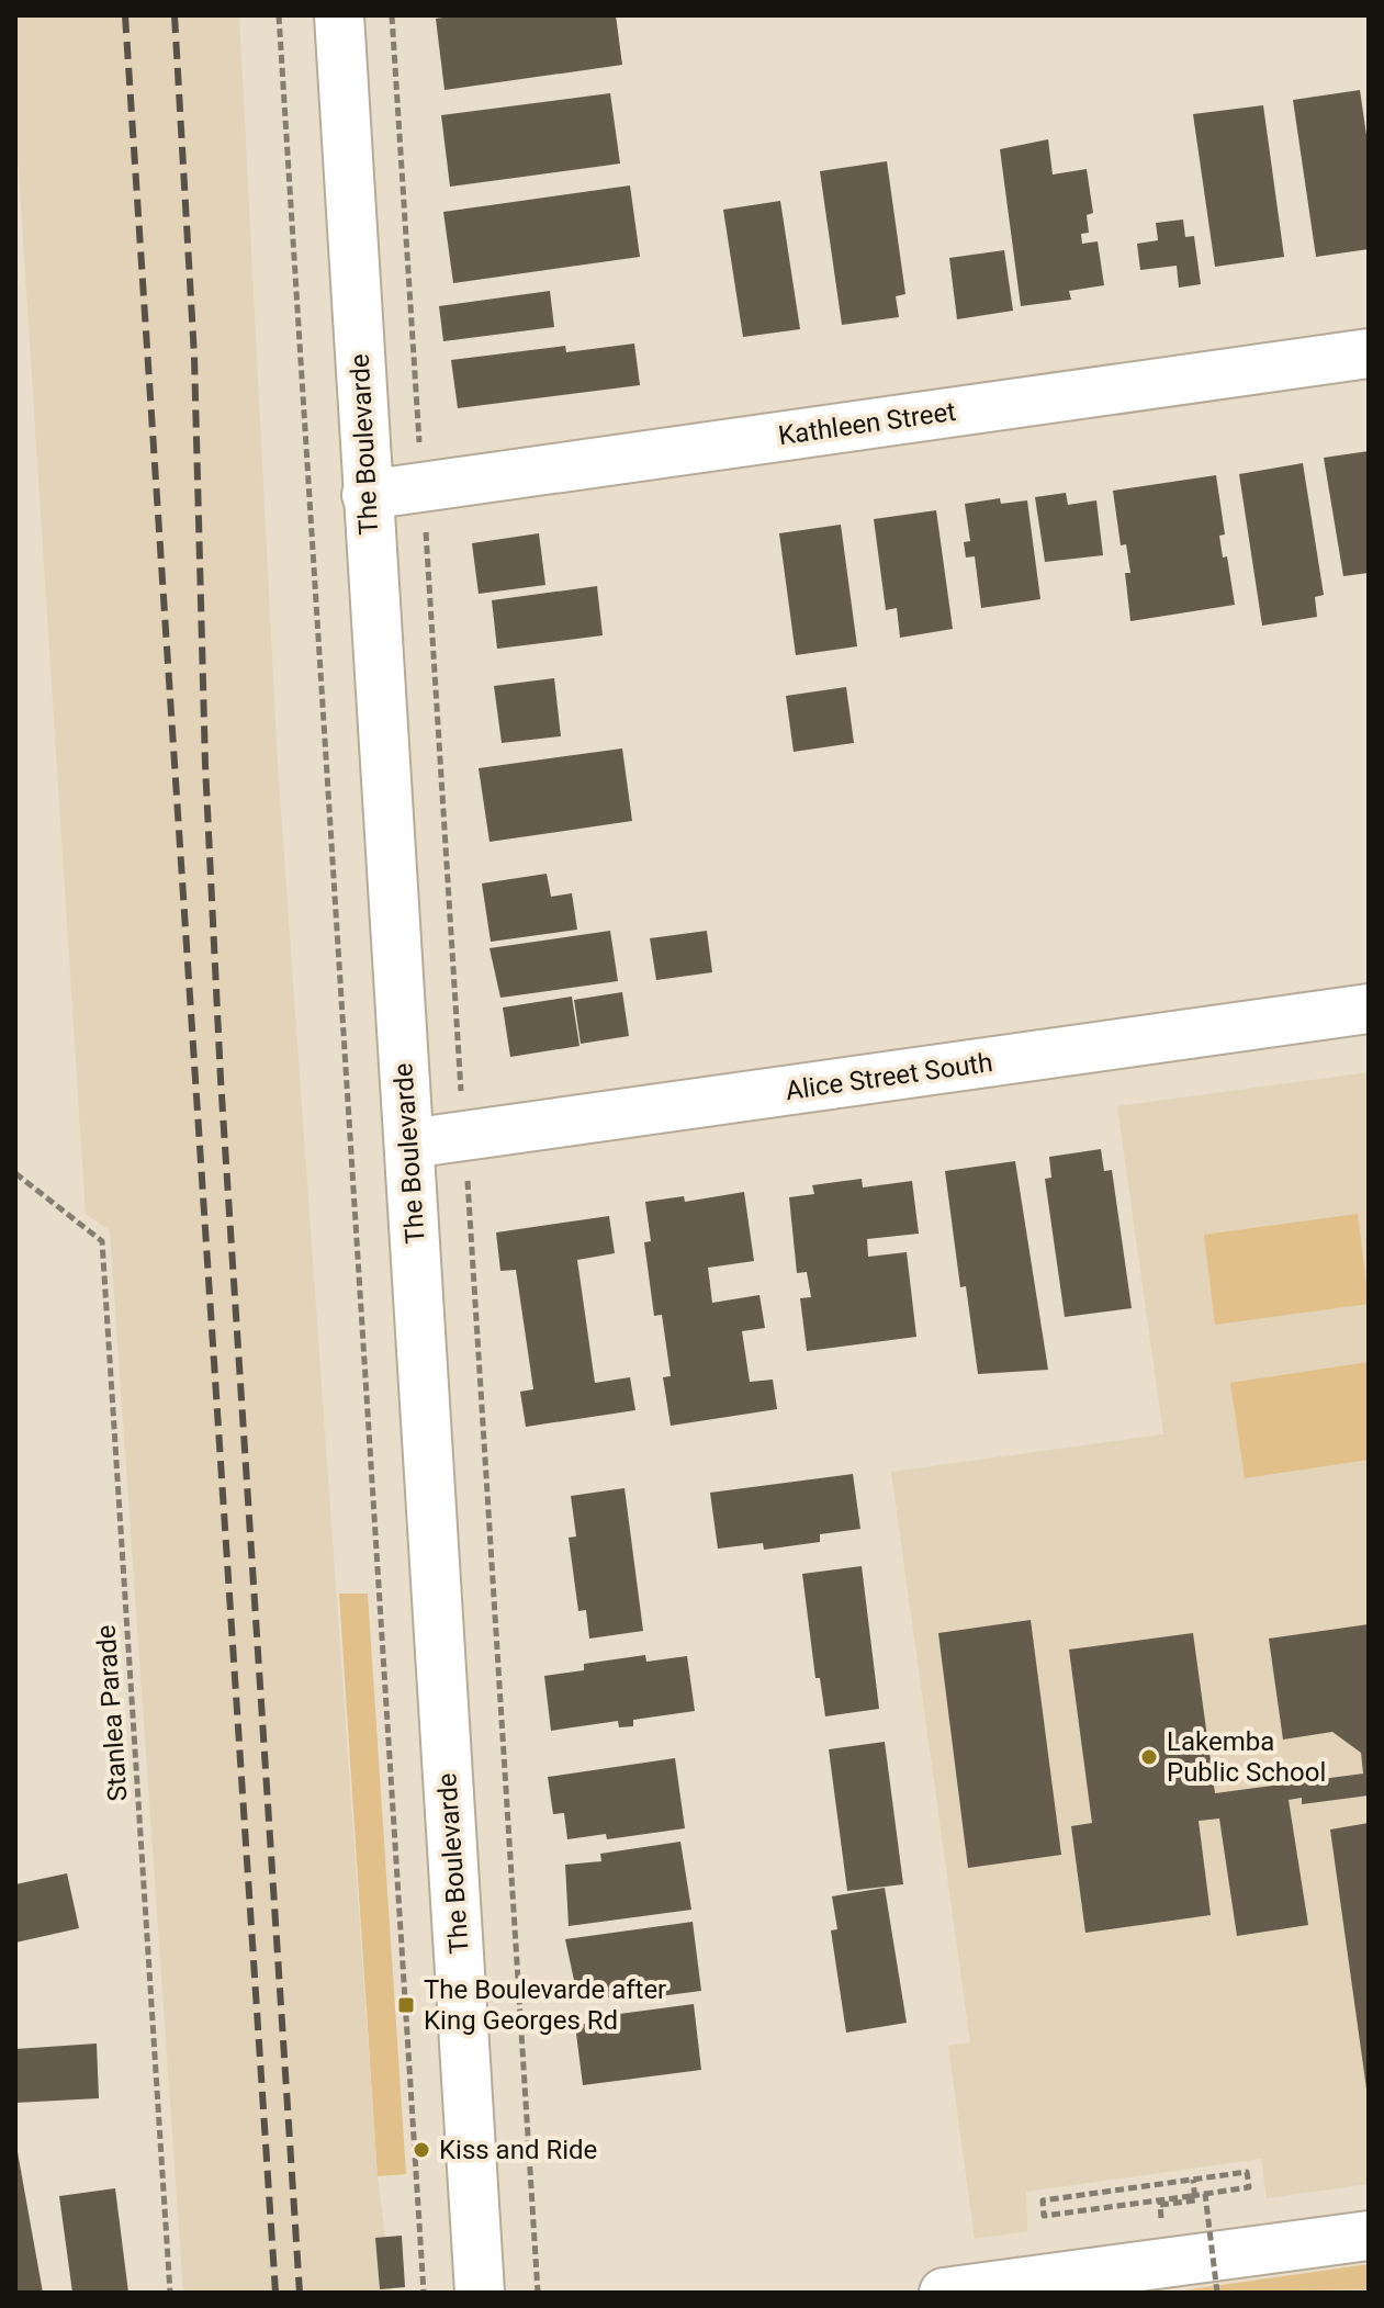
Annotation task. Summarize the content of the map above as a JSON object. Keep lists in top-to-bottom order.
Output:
{
  "streets": {
    "main road": ["Kathleen Street", "The Boulevarde", "Alice Street South"],
    "path": ["Stanlea Parade"]
  },
  "crossings": [
    ["Kathleen Street", "The Boulevarde"],
    ["The Boulevarde", "Alice Street South"]
  ],
  "places": {
    "other": ["Lakemba Public School", "Kiss and Ride"],
    "transit": ["The Boulevarde after King Georges Rd"]
  }
}
